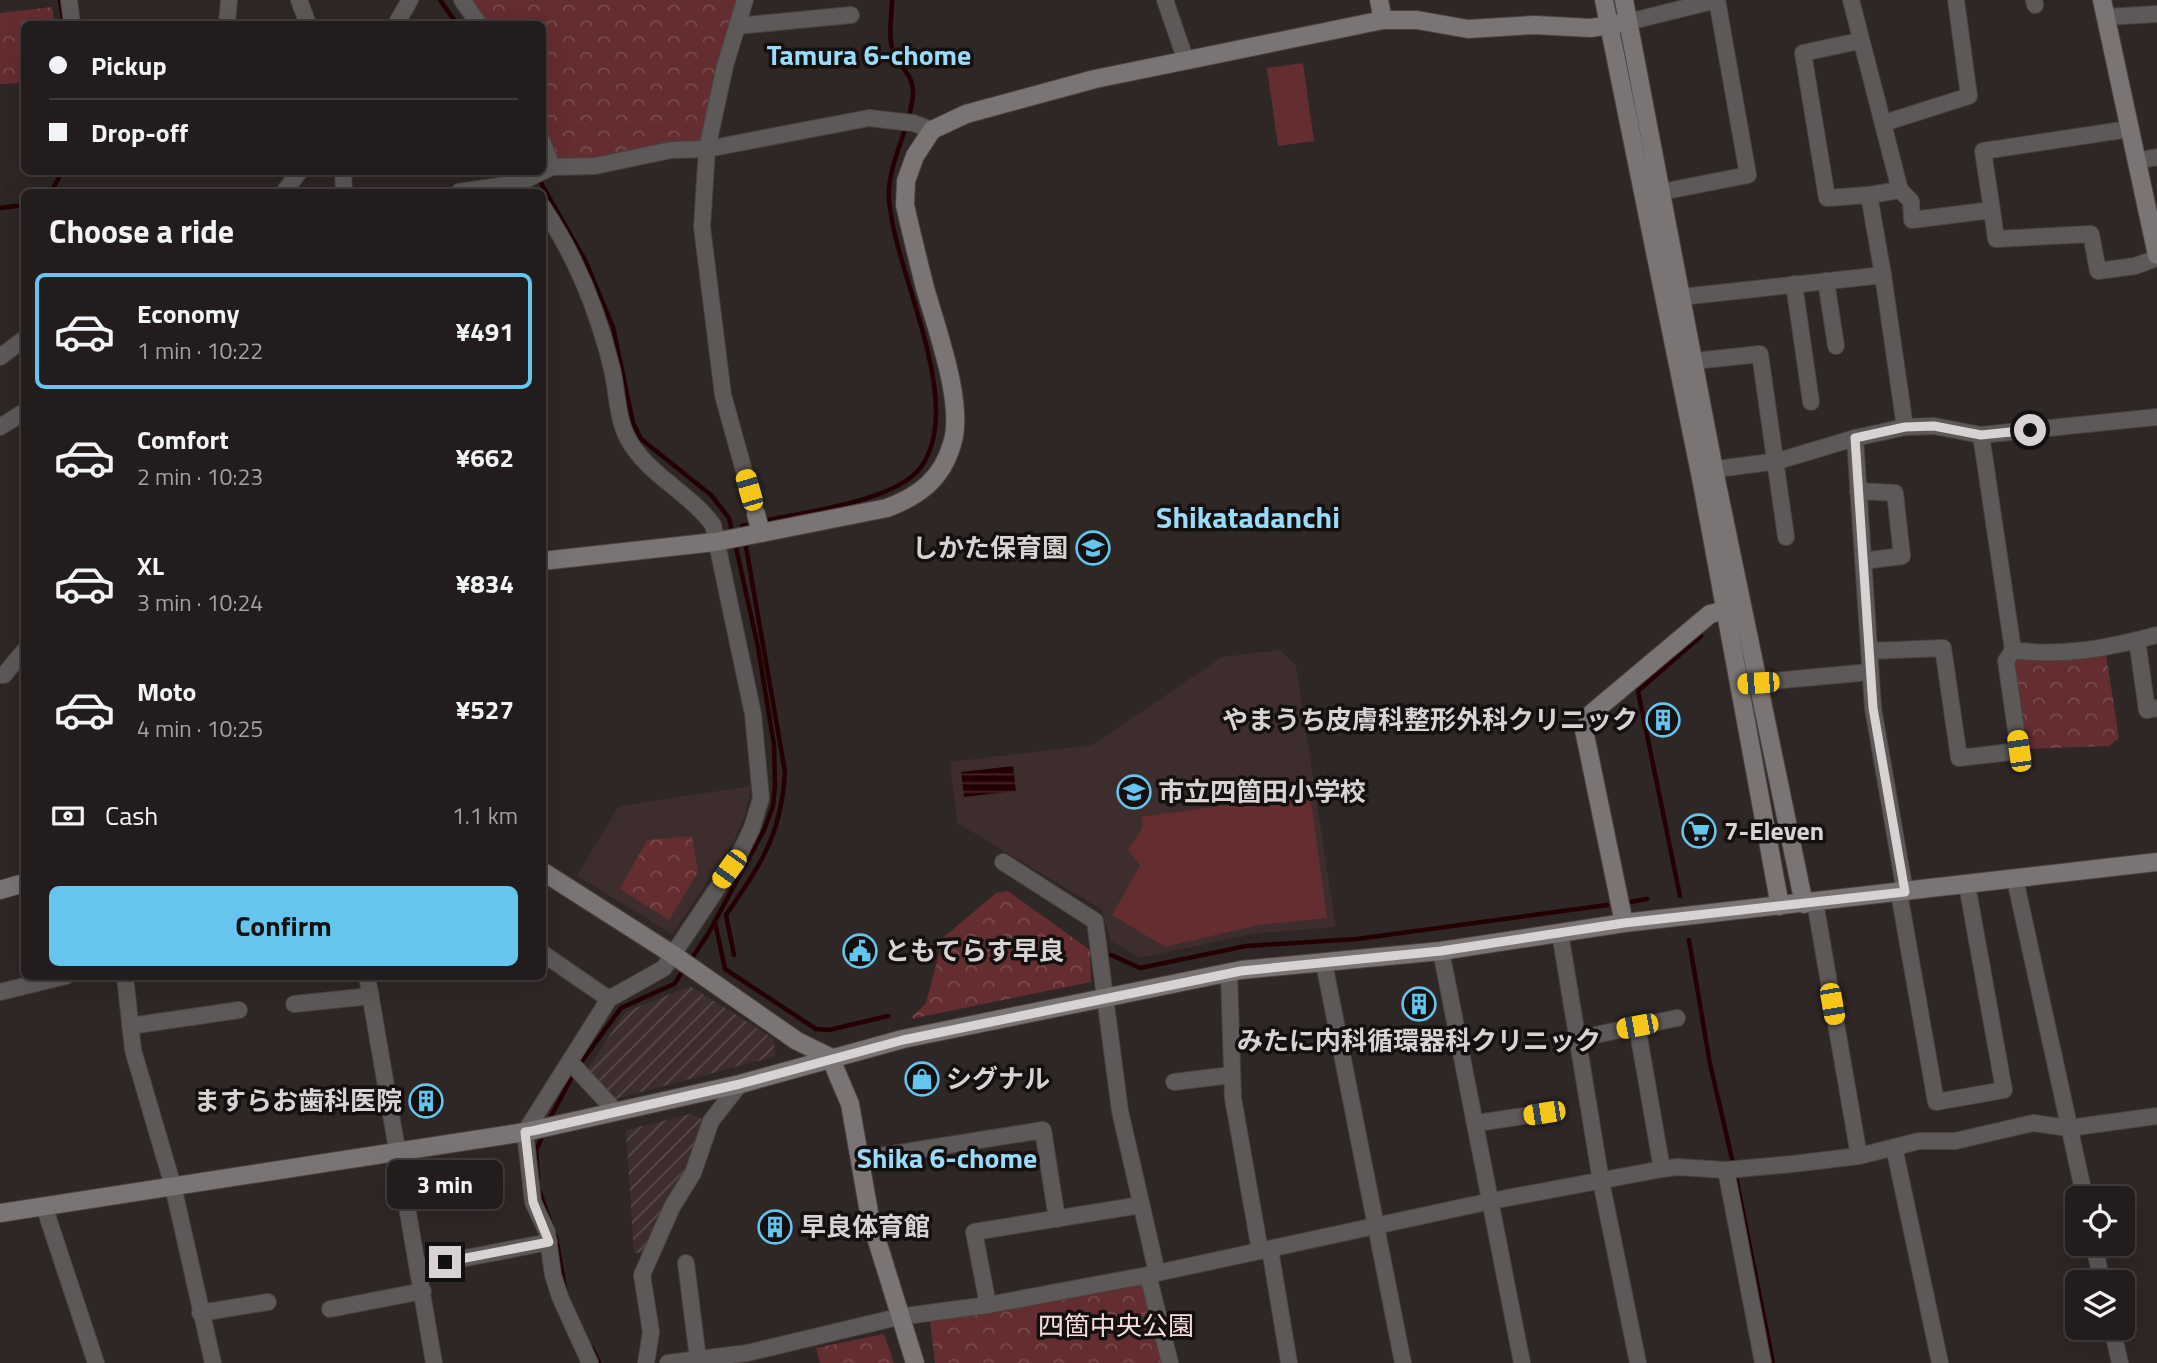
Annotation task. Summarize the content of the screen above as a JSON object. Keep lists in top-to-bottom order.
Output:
{
  "districts": ["Tamura 6-chome", "Shikatadanchi", "Shika 6-chome"],
  "parks": ["四箇中央公園"],
  "places": {
    "school or university": ["しかた保育園", "市立四箇田小学校"],
    "building": [
      "やまうち皮膚科整形外科クリニック",
      "みたに内科循環器科クリニック",
      "ますらお歯科医院",
      "早良体育館"
    ],
    "supermarket": ["7-Eleven"],
    "public building": ["ともてらす早良"],
    "shop": ["シグナル"]
  },
  "page": {
    "banner": ["Pickup", "Drop-off"],
    "heading": "Choose a ride",
    "list": [
      {
        "name": "Economy",
        "note": "1 min · 10:22",
        "value": "¥491"
      },
      {
        "name": "Comfort",
        "note": "2 min · 10:23",
        "value": "¥662"
      },
      {
        "name": "XL",
        "note": "3 min · 10:24",
        "value": "¥834"
      },
      {
        "name": "Moto",
        "note": "4 min · 10:25",
        "value": "¥527"
      }
    ],
    "pay": ["Cash", "1.1 km"],
    "buttons": "Confirm",
    "bubble": "3 min"
  }
}
